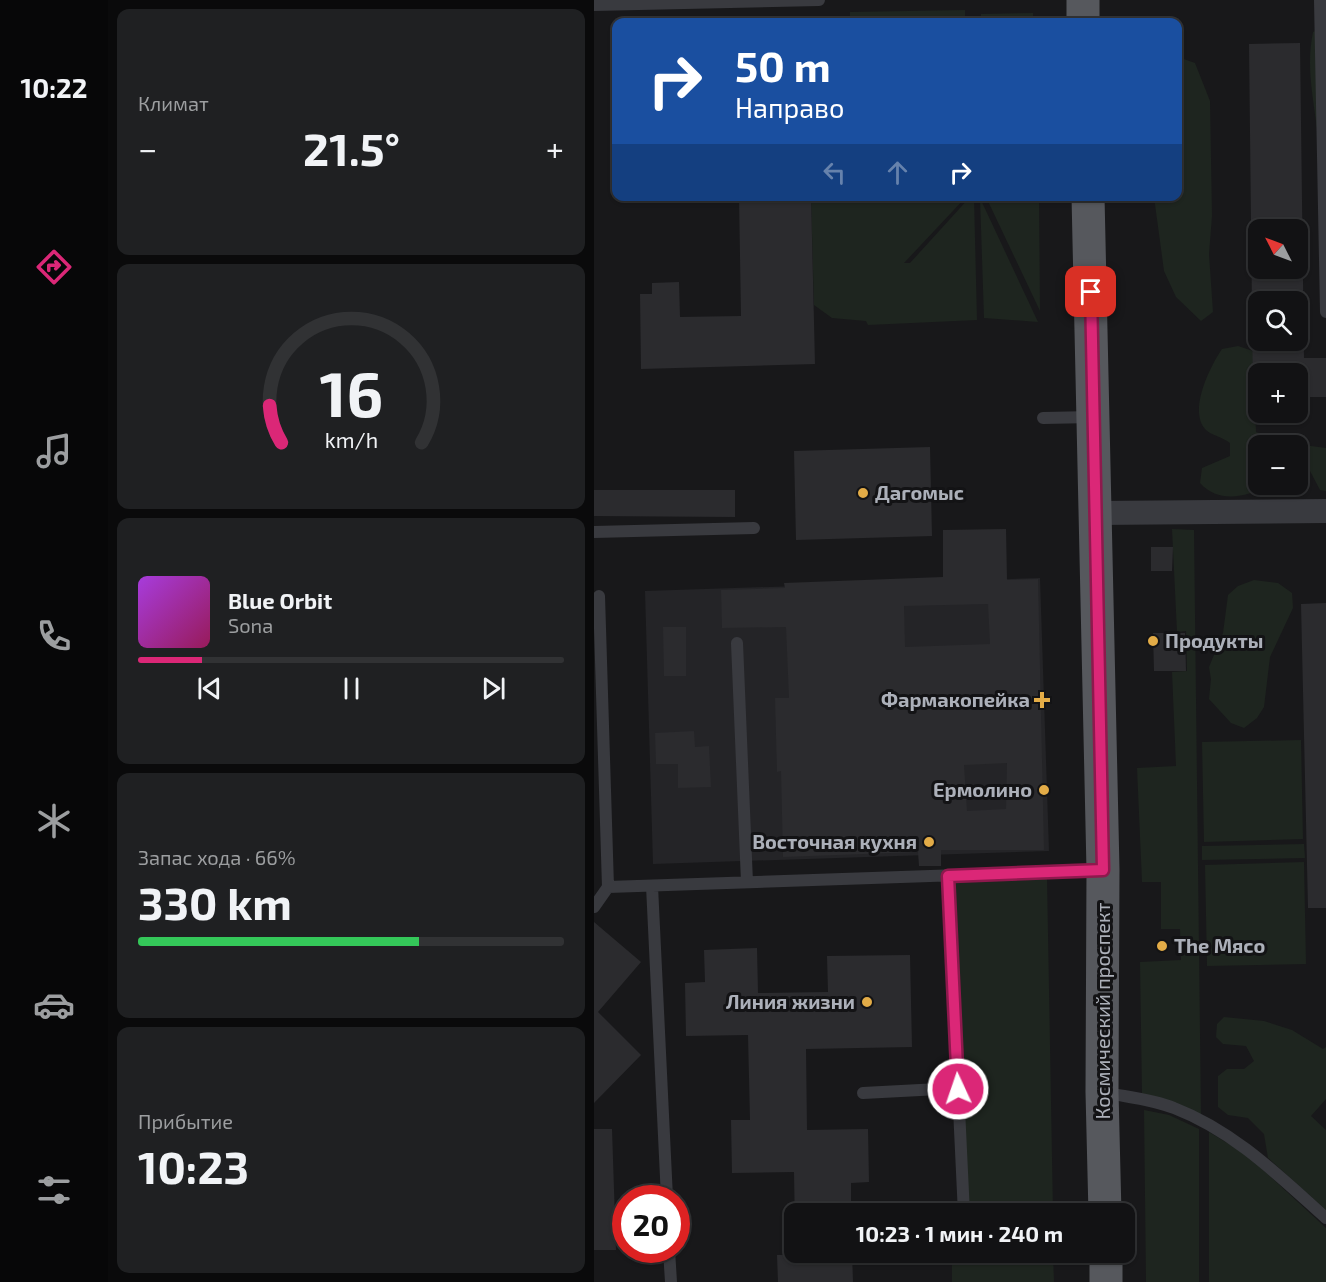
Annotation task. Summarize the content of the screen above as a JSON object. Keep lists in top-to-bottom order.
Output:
{
  "streets": {
    "main road": ["Космический проспект"]
  },
  "places": {
    "other": [
      "Дагомыс",
      "Продукты",
      "Ермолино",
      "Восточная кухня",
      "The Мясо",
      "Линия жизни"
    ],
    "health": ["Фармакопейка"]
  },
  "north": "top left",
  "page": {
    "tabs": "10:22",
    "tile": [
      "Климат",
      ["Запас хода · 66%", "330 km"],
      ["Прибытие", "10:23"]
    ],
    "turn": ["50 m", "Направо"],
    "heat": ["−", "21.5°", "+"],
    "map_buttons": ["+", "−"],
    "song": ["Blue Orbit", "Sona"],
    "limit": "20",
    "trip": "10:23 · 1 мин · 240 m",
    "gauge": ["16", "km/h"]
  }
}
